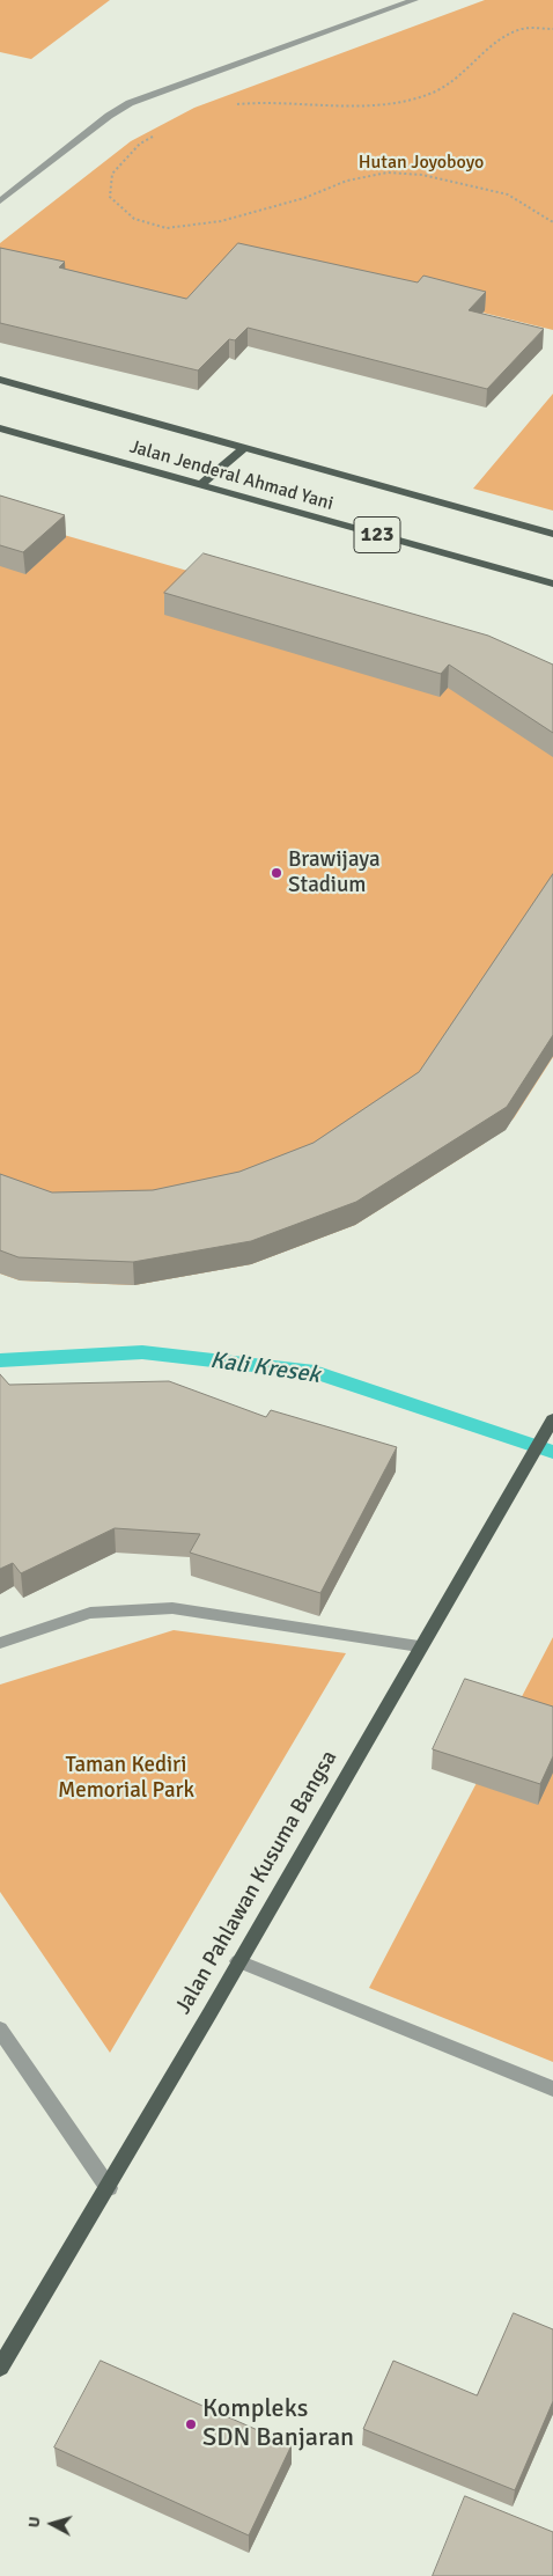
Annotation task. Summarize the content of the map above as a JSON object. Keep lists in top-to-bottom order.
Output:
{
  "streets": {
    "main road": ["Jalan Jenderal Ahmad Yani", "123", "Jalan Pahlawan Kusuma Bangsa"]
  },
  "water": ["Kali Kresek"],
  "parks": ["Hutan Joyoboyo", "Taman Kediri Memorial Park"],
  "places": ["Brawijaya Stadium", "Kompleks SDN Banjaran"],
  "north": "left"
}
